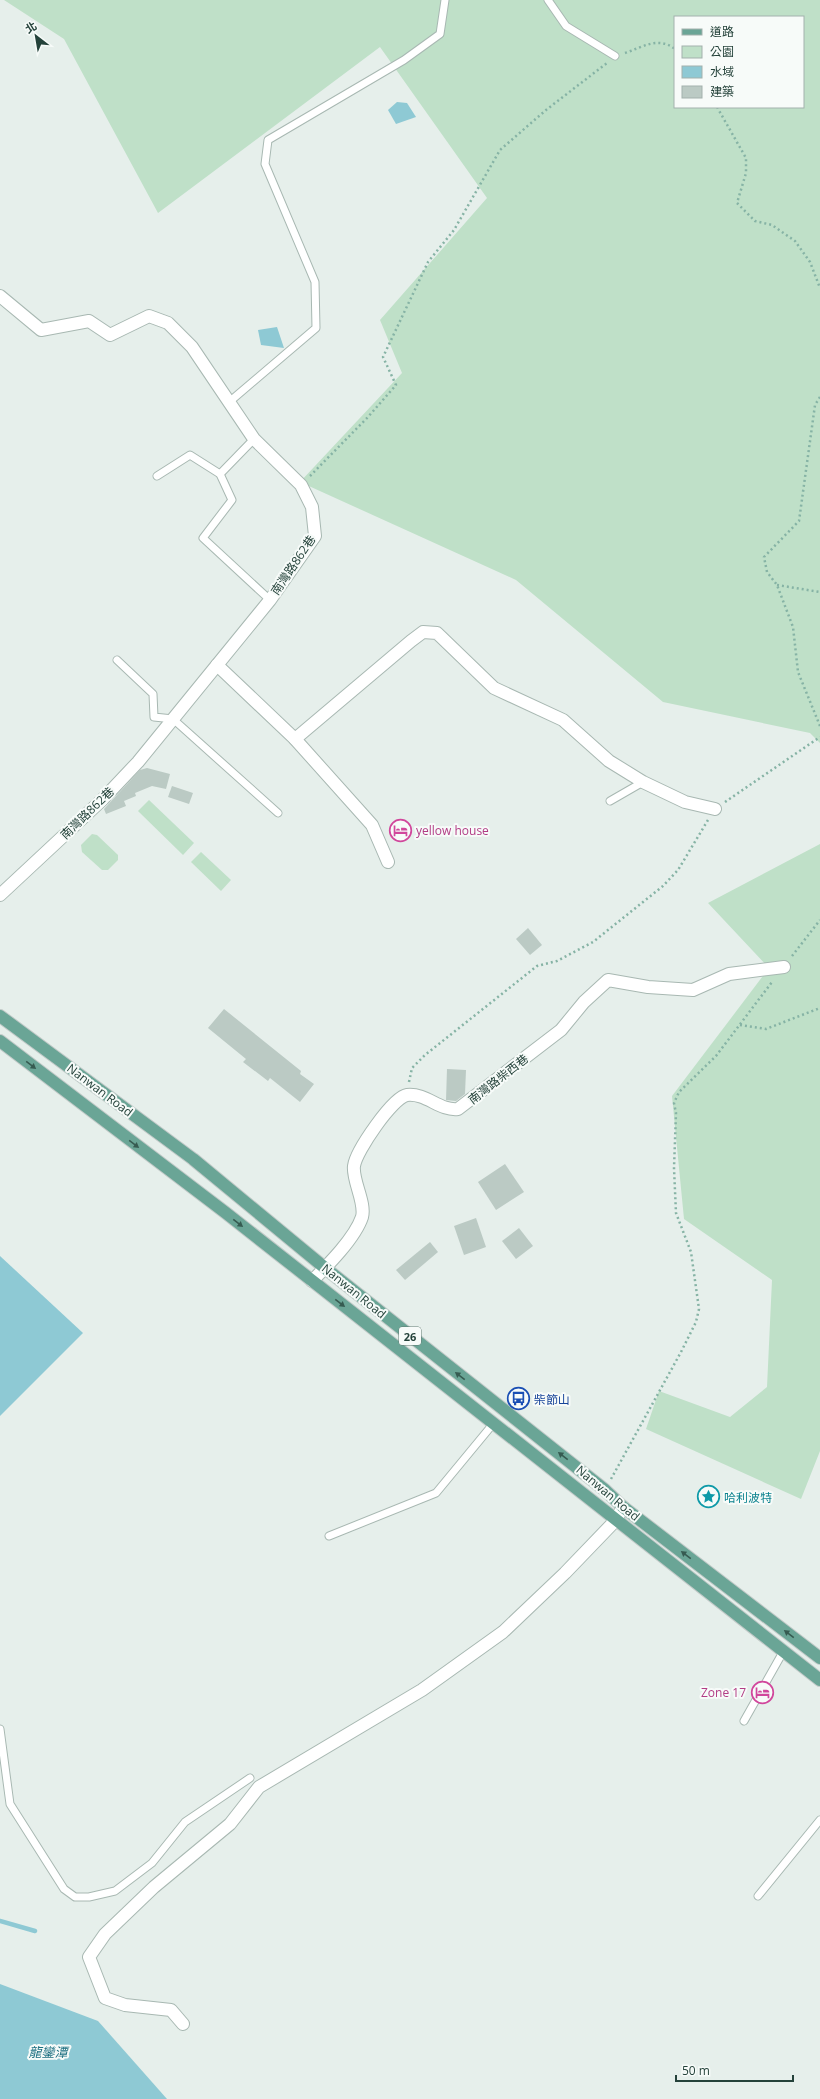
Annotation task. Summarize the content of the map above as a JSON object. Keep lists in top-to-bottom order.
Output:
{
  "streets": {
    "main road": ["Nanwan Road", "26"],
    "street": ["南灣路862巷", "南灣路柴西巷"]
  },
  "water": ["龍鑾潭"],
  "places": {
    "hotel": ["yellow house", "Zone 17"],
    "bus stop": ["柴節山"],
    "place": ["哈利波特"]
  },
  "legend": [
    "道路",
    "公園",
    "水域",
    "建築"
  ],
  "scale_bar": "50 m",
  "north": "top left"
}
